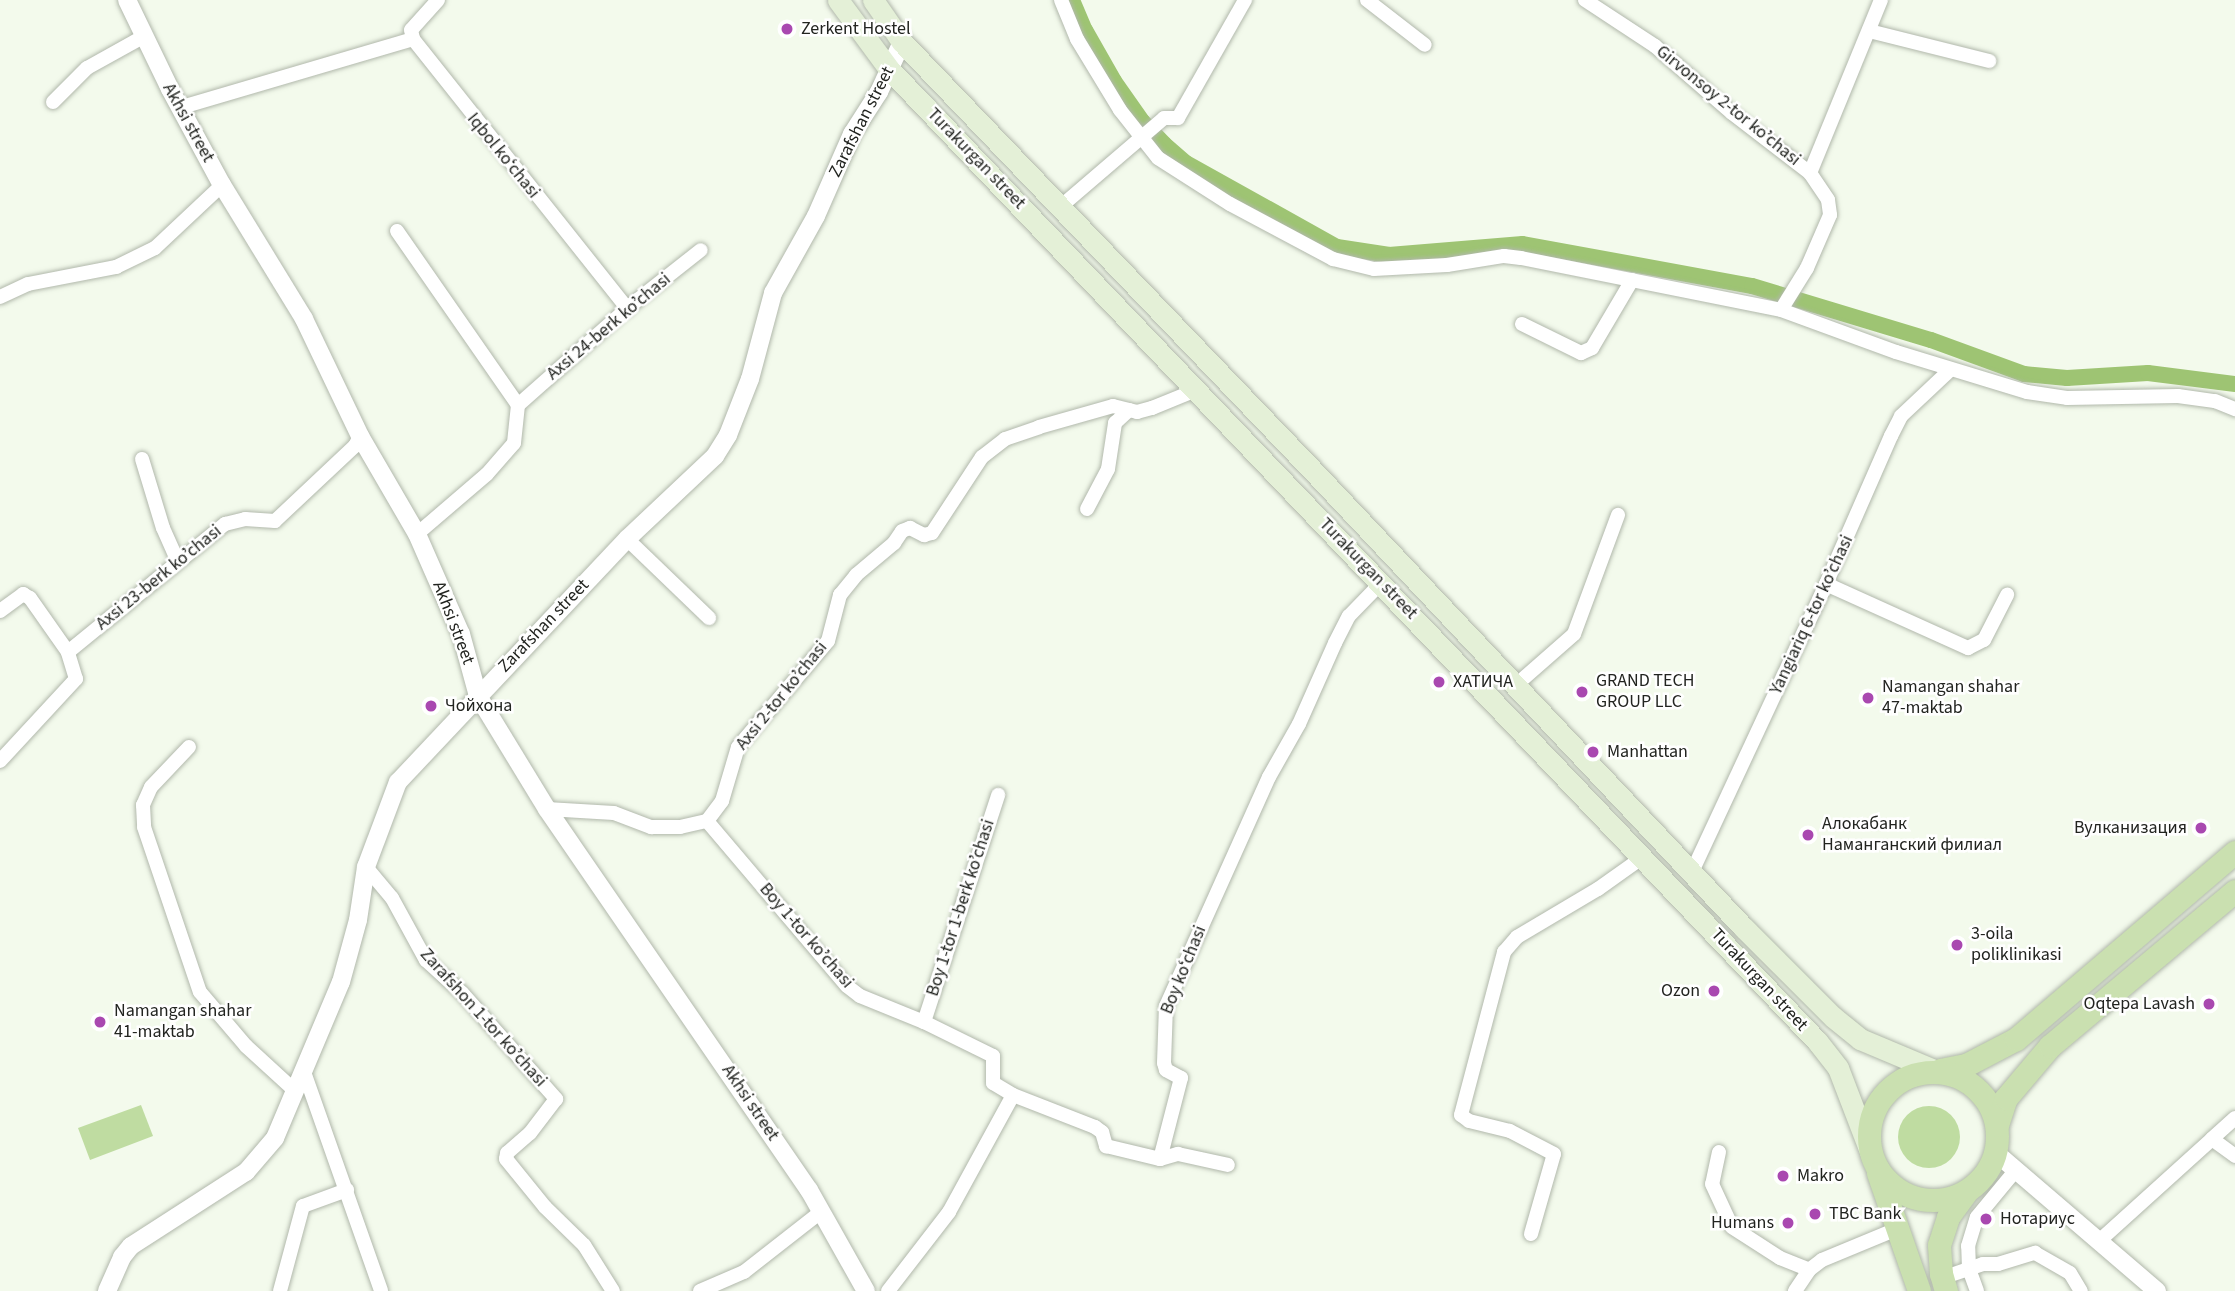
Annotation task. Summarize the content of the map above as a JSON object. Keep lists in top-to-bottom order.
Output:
{
  "streets": {
    "main road": ["Turakurgan street"],
    "street": [
      "Girvonsoy 2-tor koʼchasi",
      "Zarafshan street",
      "Akhsi street",
      "Iqbol koʻchasi",
      "Аxsi 24-berk koʼchasi",
      "Аxsi 23-berk koʼchasi",
      "Yangiаriq 6-tor koʼchasi",
      "Аxsi 2-tor koʼchasi",
      "Boy 1-tor 1-berk koʼchasi",
      "Boy 1-tor koʼchasi",
      "Boy koʻchasi",
      "Zarafshon 1-tor koʼchasi"
    ]
  },
  "crossings": [
    ["Zarafshan street", "Akhsi street"],
    ["Zarafshan street", "Turakurgan street"],
    ["Zarafshan street", "Zarafshon 1-tor koʼchasi"],
    ["Akhsi street", "Аxsi 23-berk koʼchasi"],
    ["Iqbol koʻchasi", "Аxsi 24-berk koʼchasi"],
    ["Turakurgan street", "Yangiаriq 6-tor koʼchasi"],
    ["Turakurgan street", "Аxsi 2-tor koʼchasi"],
    ["Turakurgan street", "Boy koʻchasi"],
    ["Аxsi 2-tor koʼchasi", "Boy 1-tor koʼchasi"],
    ["Boy 1-tor 1-berk koʼchasi", "Boy 1-tor koʼchasi"]
  ],
  "places": [
    "Zerkent Hostel",
    "ХАТИЧА",
    "GRAND TECH GROUP LLC",
    "Namangan shahar 47-maktab",
    "Чойхона",
    "Manhattan",
    "Вулканизация",
    "Алокабанк Наманганский филиал",
    "3-oila poliklinikasi",
    "Ozon",
    "Oqtepa Lavash",
    "Namangan shahar 41-maktab",
    "Makro",
    "TBC Bank",
    "Нотариус",
    "Humans"
  ]
}
